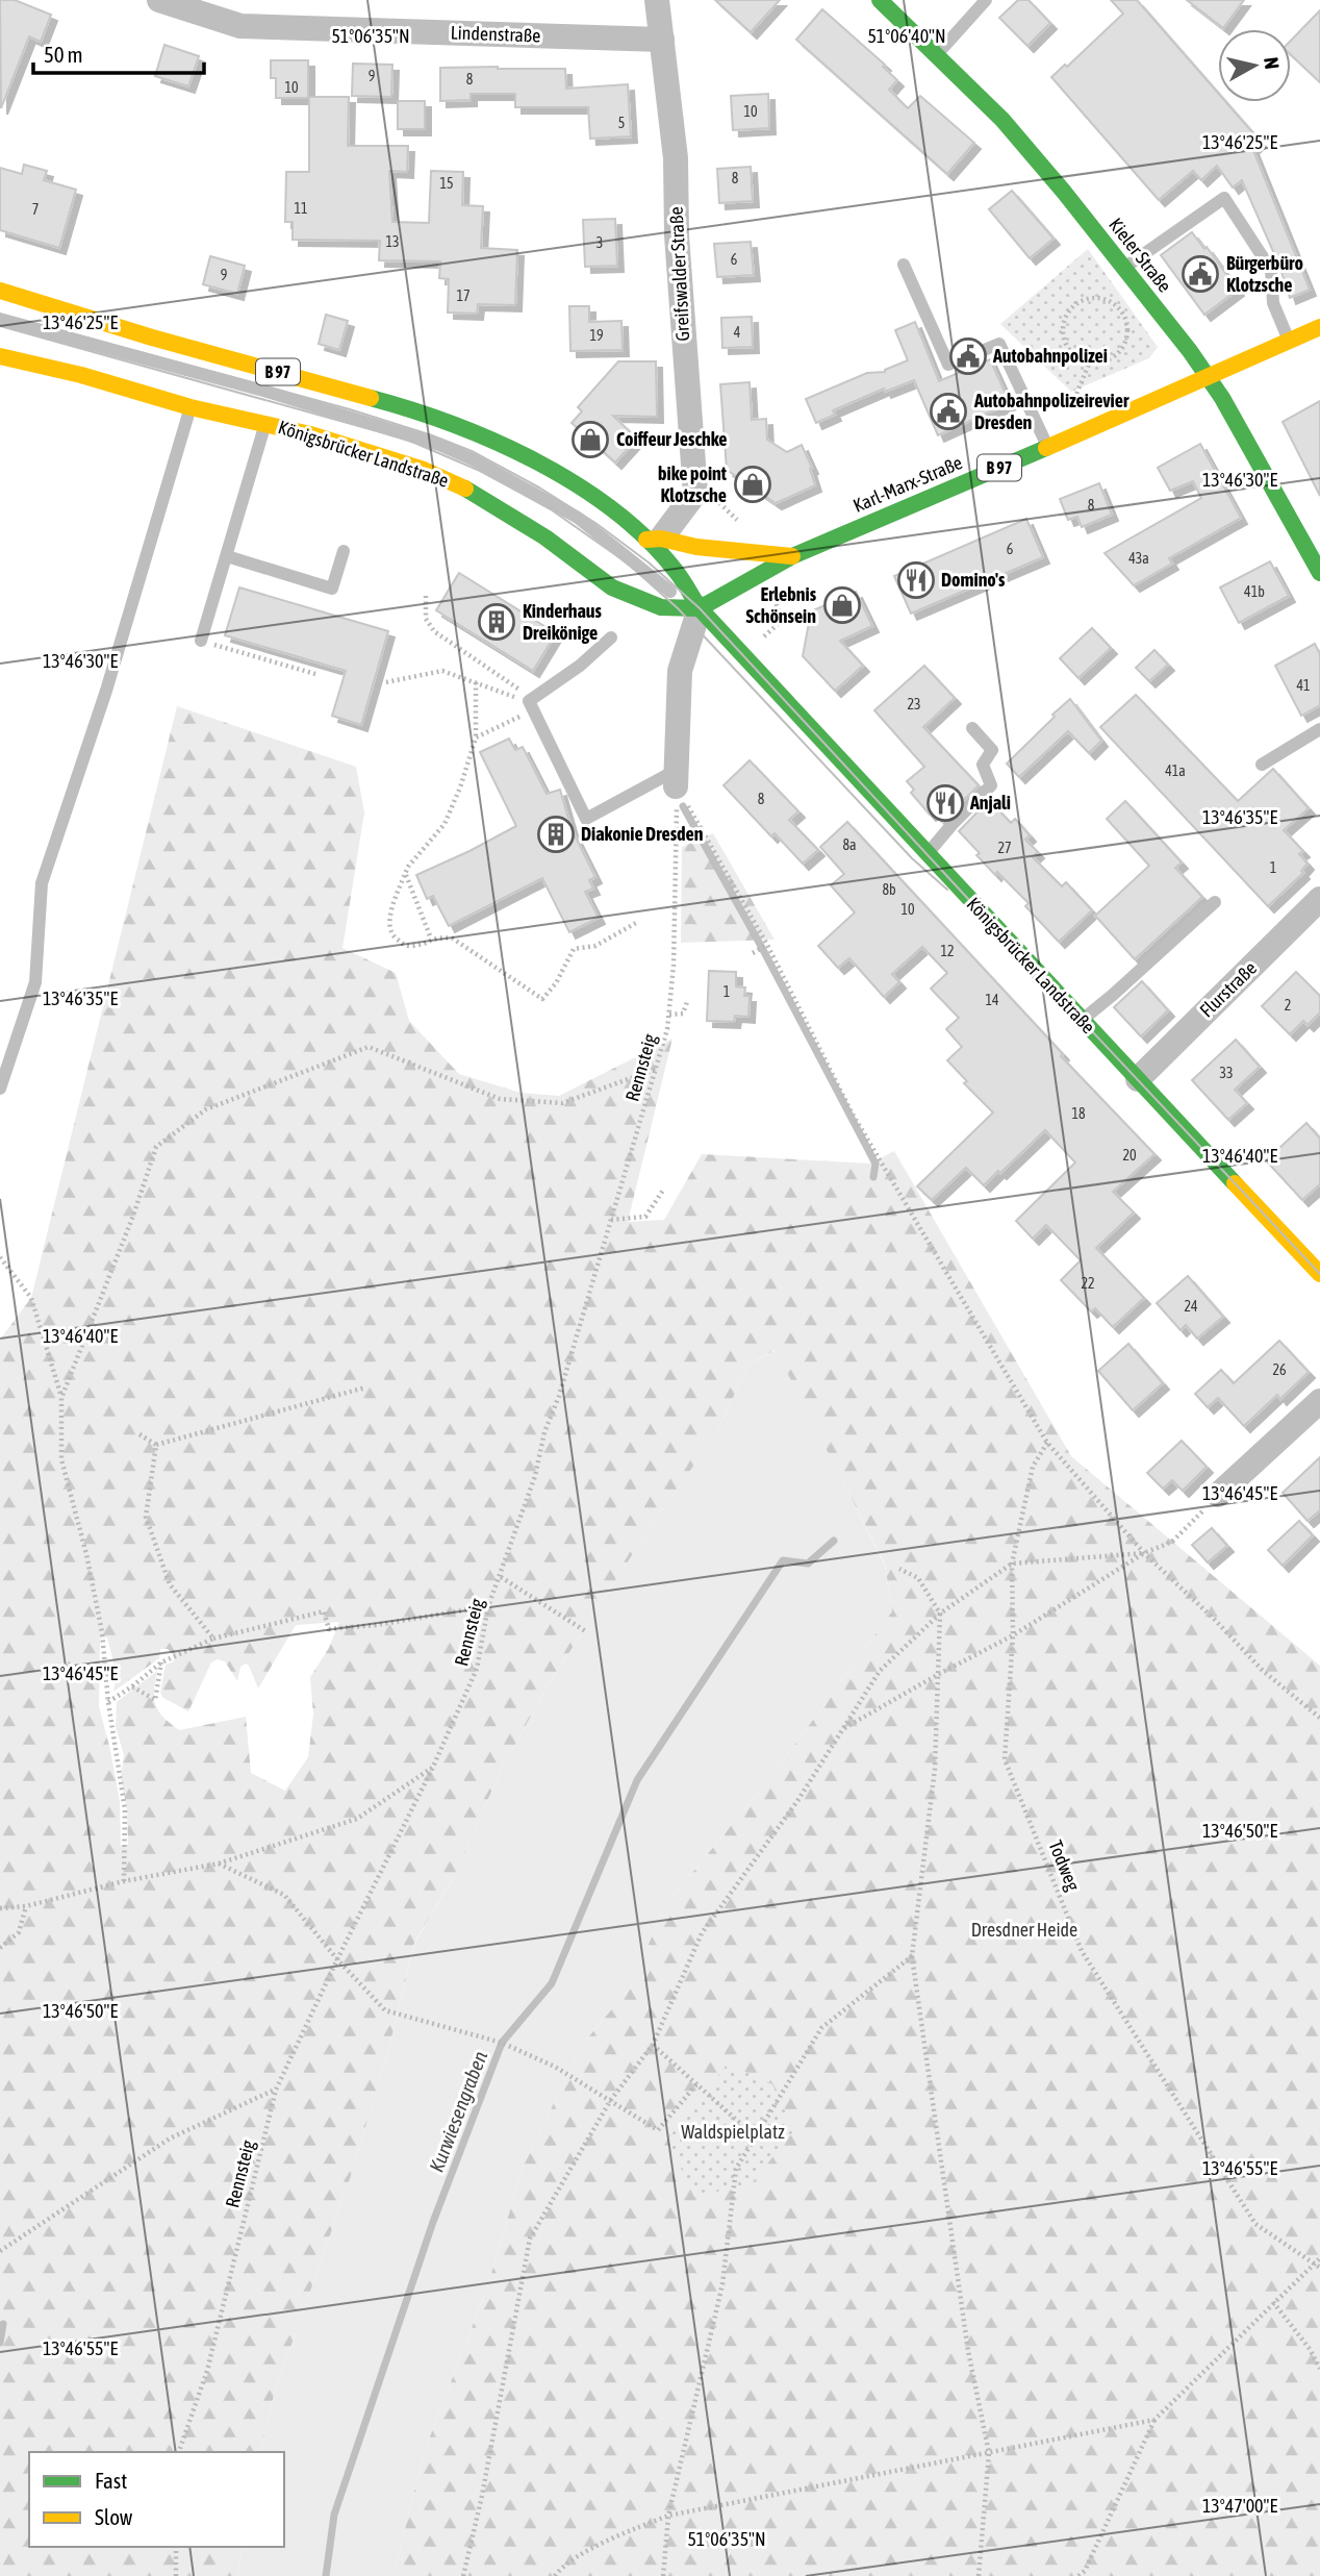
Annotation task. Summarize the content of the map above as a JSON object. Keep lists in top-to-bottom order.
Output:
{
  "streets": {
    "main road": [
      "Kieler Straße",
      "B 97",
      "Königsbrücker Landstraße",
      "Karl-Marx-Straße"
    ],
    "street": ["Lindenstraße", "Greifswalder Straße", "Flurstraße"],
    "path": ["Rennsteig", "Todweg"]
  },
  "crossings": [
    ["Lindenstraße", "Greifswalder Straße"],
    ["Kieler Straße", "Karl-Marx-Straße"],
    ["Greifswalder Straße", "B 97"],
    ["Greifswalder Straße", "Karl-Marx-Straße"],
    ["B 97", "Königsbrücker Landstraße"],
    ["B 97", "Karl-Marx-Straße"],
    ["Königsbrücker Landstraße", "Karl-Marx-Straße"],
    ["Königsbrücker Landstraße", "Flurstraße"]
  ],
  "water": ["Kurwiesengraben"],
  "parks": ["Dresdner Heide", "Waldspielplatz"],
  "places": {
    "public building": ["Bürgerbüro Klotzsche", "Autobahnpolizei", "Autobahnpolizeirevier Dresden"],
    "shop": ["Coiffeur Jeschke", "bike point Klotzsche", "Erlebnis Schönsein"],
    "restaurant": ["Domino's", "Anjali"],
    "building": ["Kinderhaus Dreikönige", "Diakonie Dresden"]
  },
  "house_numbers": [
    "9",
    "8",
    "10",
    "10",
    "5",
    "8",
    "15",
    "11",
    "7",
    "13",
    "3",
    "6",
    "9",
    "17",
    "4",
    "19",
    "8",
    "6",
    "43a",
    "41b",
    "41",
    "23",
    "41a",
    "8",
    "8a",
    "27",
    "1",
    "8b",
    "10",
    "12",
    "1",
    "14",
    "2",
    "33",
    "18",
    "20",
    "22",
    "24",
    "26"
  ],
  "legend": ["Fast", "Slow"],
  "scale_bar": "50 m",
  "north": "right",
  "coordinates": [
    "51°06'35\"N",
    "51°06'40\"N",
    "13°46'25\"E",
    "13°46'30\"E",
    "13°46'35\"E",
    "13°46'40\"E",
    "13°46'45\"E",
    "13°46'50\"E",
    "13°46'55\"E",
    "13°47'00\"E"
  ]
}
